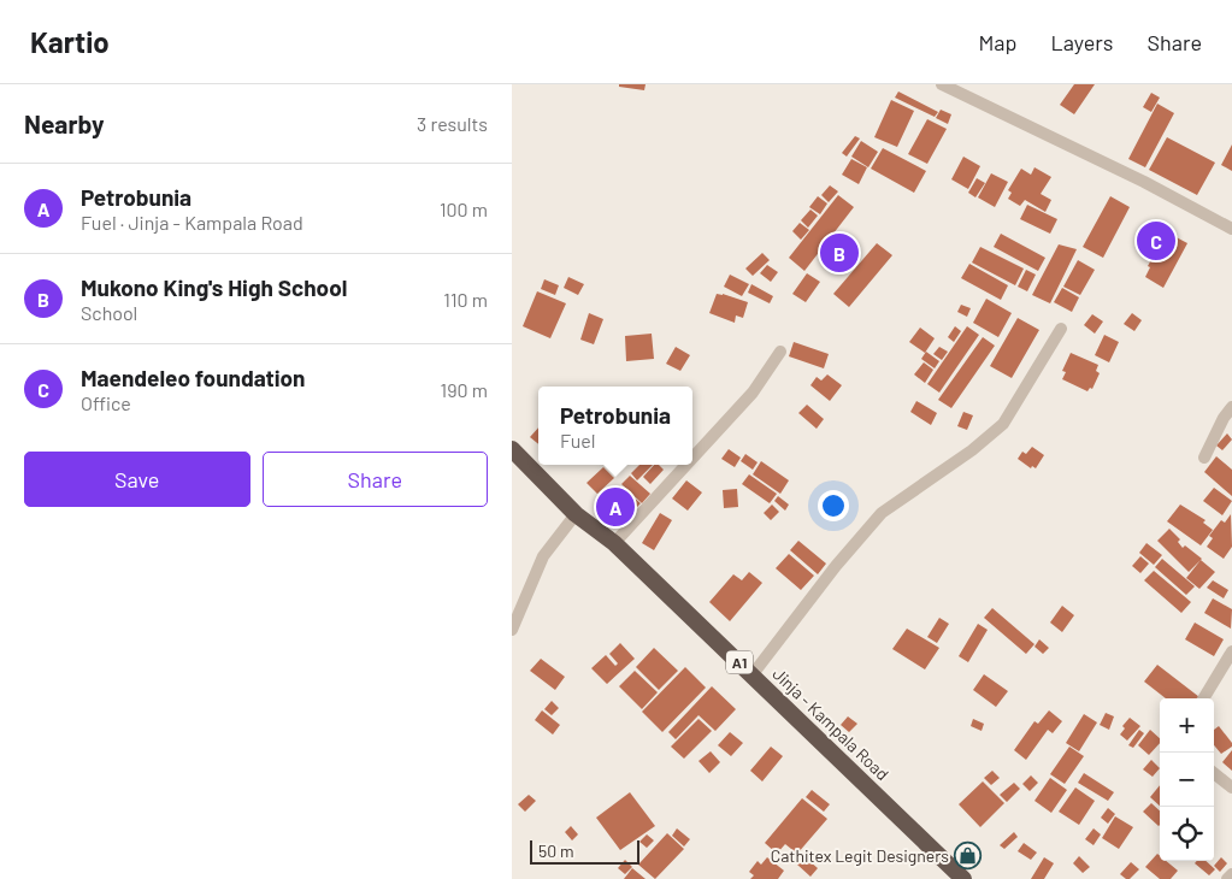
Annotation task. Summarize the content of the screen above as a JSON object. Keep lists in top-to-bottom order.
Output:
{
  "streets": {
    "highway": ["A1", "Jinja - Kampala Road"]
  },
  "places": {
    "shop": ["Cathitex Legit Designers"]
  },
  "scale_bar": "50 m",
  "page": {
    "header": "Kartio",
    "nav": ["Map", "Layers", "Share"],
    "heading": ["Nearby", "3 results"],
    "list": [
      {
        "mark": "A",
        "name": "Petrobunia",
        "note": "Fuel · Jinja - Kampala Road",
        "value": "100 m"
      },
      {
        "mark": "B",
        "name": "Mukono King's High School",
        "note": "School",
        "value": "110 m"
      },
      {
        "mark": "C",
        "name": "Maendeleo foundation",
        "note": "Office",
        "value": "190 m"
      }
    ],
    "pins": ["C", "B", "A"],
    "popup": ["Petrobunia", "Fuel"],
    "buttons": ["Save", "Share"],
    "map_buttons": ["+", "−"],
    "scale": "50 m"
  }
}
